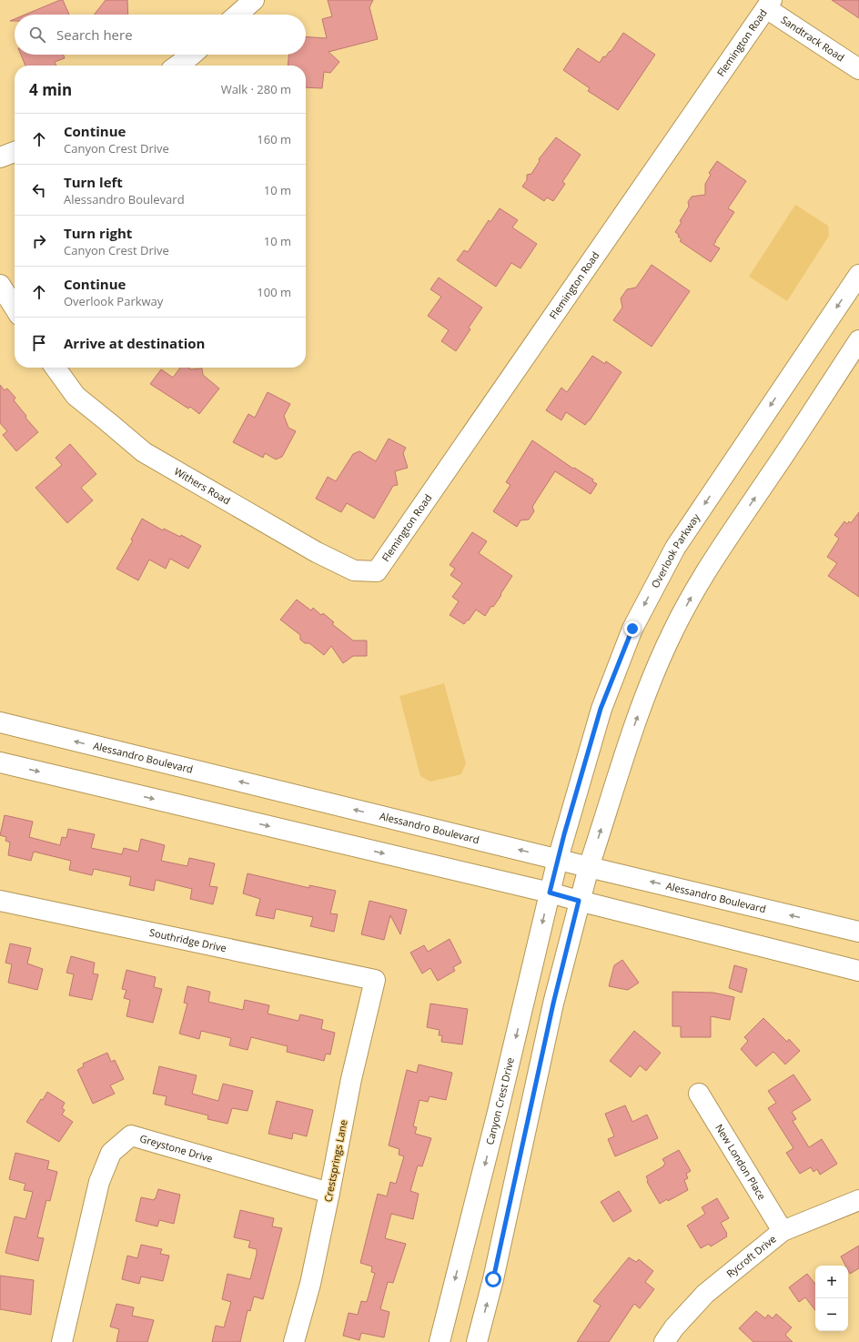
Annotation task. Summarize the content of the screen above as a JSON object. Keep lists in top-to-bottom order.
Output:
{
  "streets": {
    "street": [
      "Sandtrack Road",
      "Flemington Road",
      "Withers Road",
      "Overlook Parkway",
      "Alessandro Boulevard",
      "Southridge Drive",
      "Canyon Crest Drive",
      "Greystone Drive",
      "Crestsprings Lane",
      "New London Place",
      "Rycroft Drive"
    ]
  },
  "crossings": [
    ["Sandtrack Road", "Flemington Road"],
    ["Flemington Road", "Withers Road"],
    ["Overlook Parkway", "Alessandro Boulevard"],
    ["Overlook Parkway", "Canyon Crest Drive"],
    ["Alessandro Boulevard", "Canyon Crest Drive"],
    ["Southridge Drive", "Crestsprings Lane"],
    ["Greystone Drive", "Crestsprings Lane"],
    ["New London Place", "Rycroft Drive"]
  ],
  "page": {
    "search": "Search here",
    "heading": ["4 min", "Walk · 280 m"],
    "list": [
      ["Continue", "Canyon Crest Drive", "160 m"],
      ["Turn left", "Alessandro Boulevard", "10 m"],
      ["Turn right", "Canyon Crest Drive", "10 m"],
      ["Continue", "Overlook Parkway", "100 m"],
      "Arrive at destination"
    ],
    "map_buttons": ["+", "−"]
  }
}
